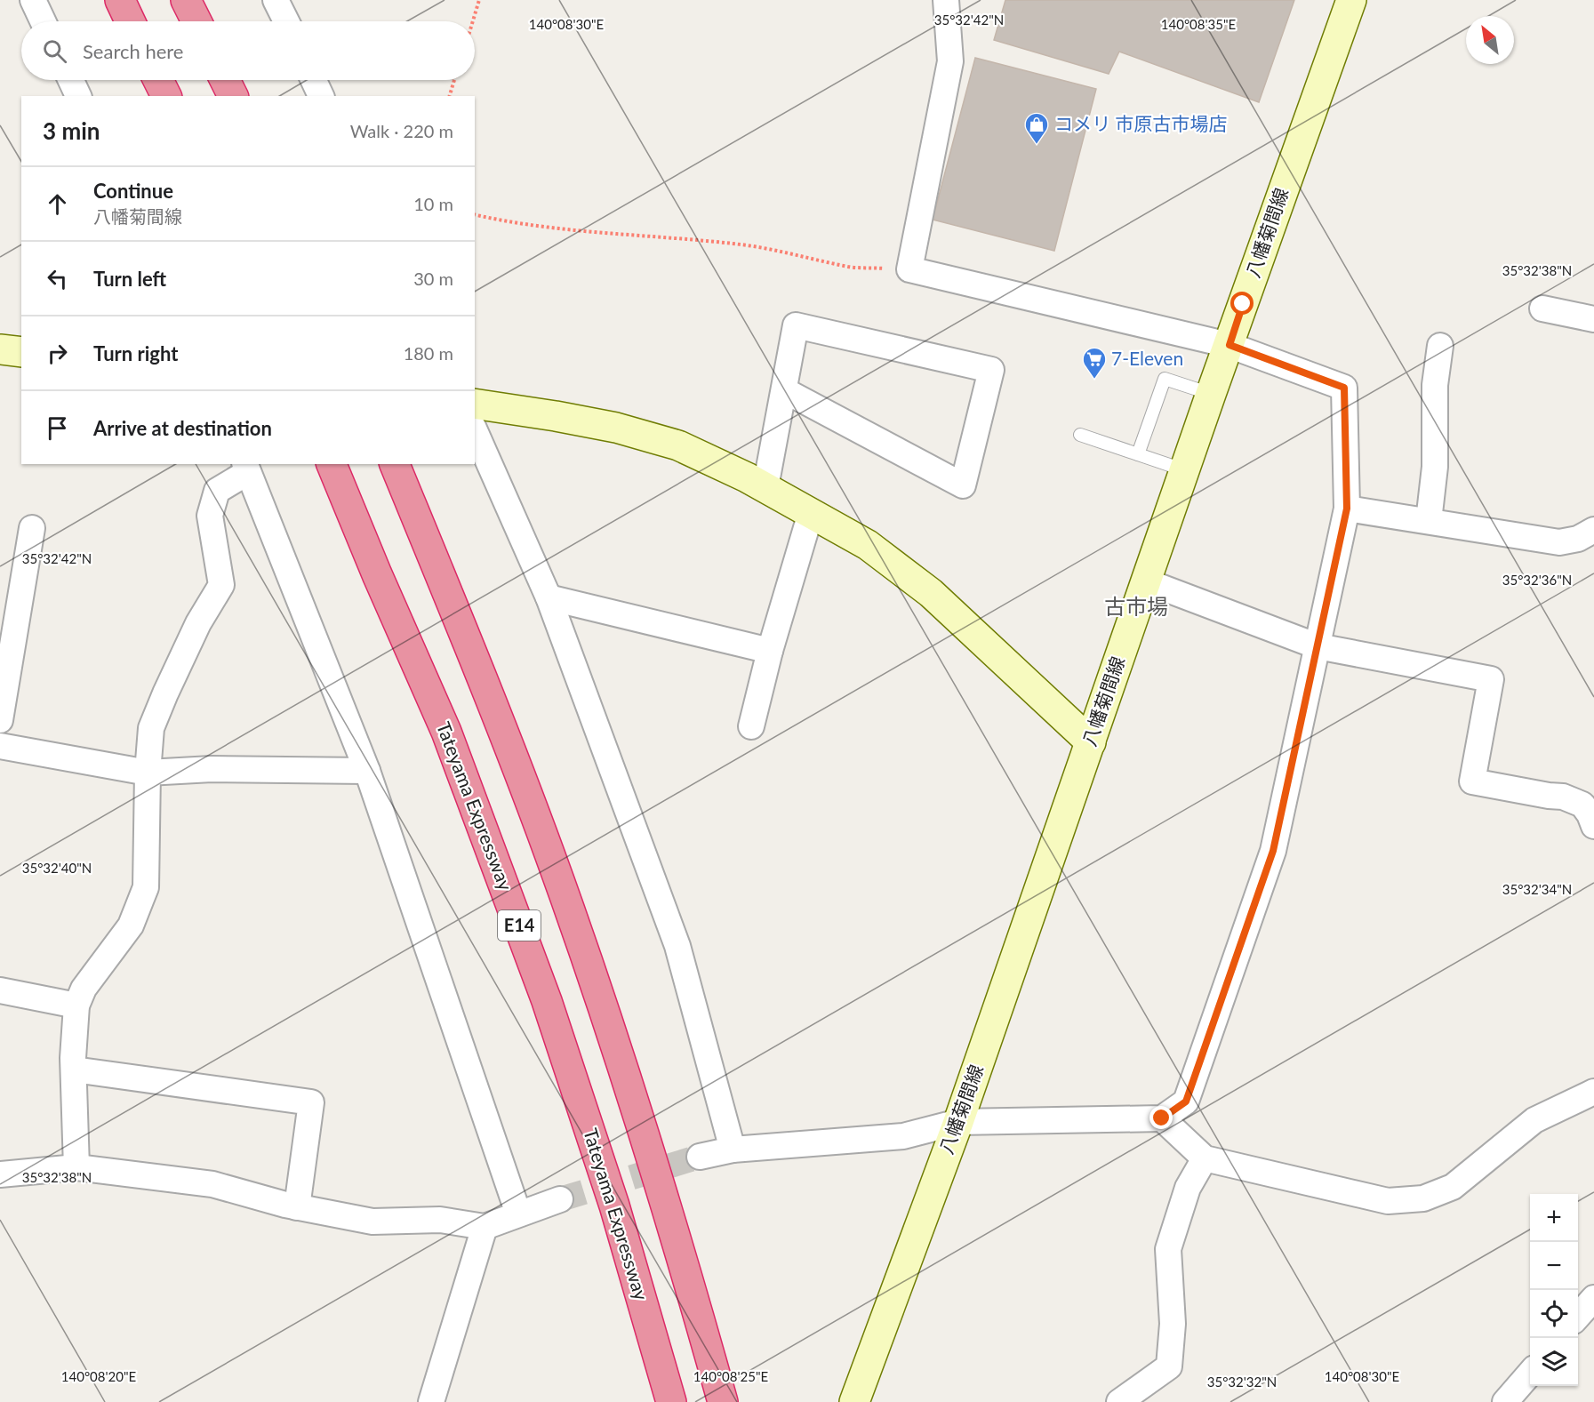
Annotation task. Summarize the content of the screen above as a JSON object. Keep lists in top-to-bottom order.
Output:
{
  "streets": {
    "highway": ["Tateyama Expressway", "E14"],
    "main road": ["八幡菊間線"]
  },
  "districts": ["古市場"],
  "places": {
    "shop": ["コメリ 市原古市場店"],
    "supermarket": ["7-Eleven"]
  },
  "north": "top left",
  "page": {
    "search": "Search here",
    "heading": ["3 min", "Walk · 220 m"],
    "list": [
      ["Continue", "八幡菊間線", "10 m"],
      ["Turn left", "30 m"],
      ["Turn right", "180 m"],
      "Arrive at destination"
    ],
    "map_buttons": ["+", "−"]
  },
  "coordinates": [
    "35°32'42\"N",
    "140°08'30\"E",
    "140°08'35\"E",
    "35°32'38\"N",
    "35°32'36\"N",
    "35°32'40\"N",
    "35°32'34\"N",
    "140°08'20\"E",
    "140°08'25\"E",
    "35°32'32\"N"
  ]
}
